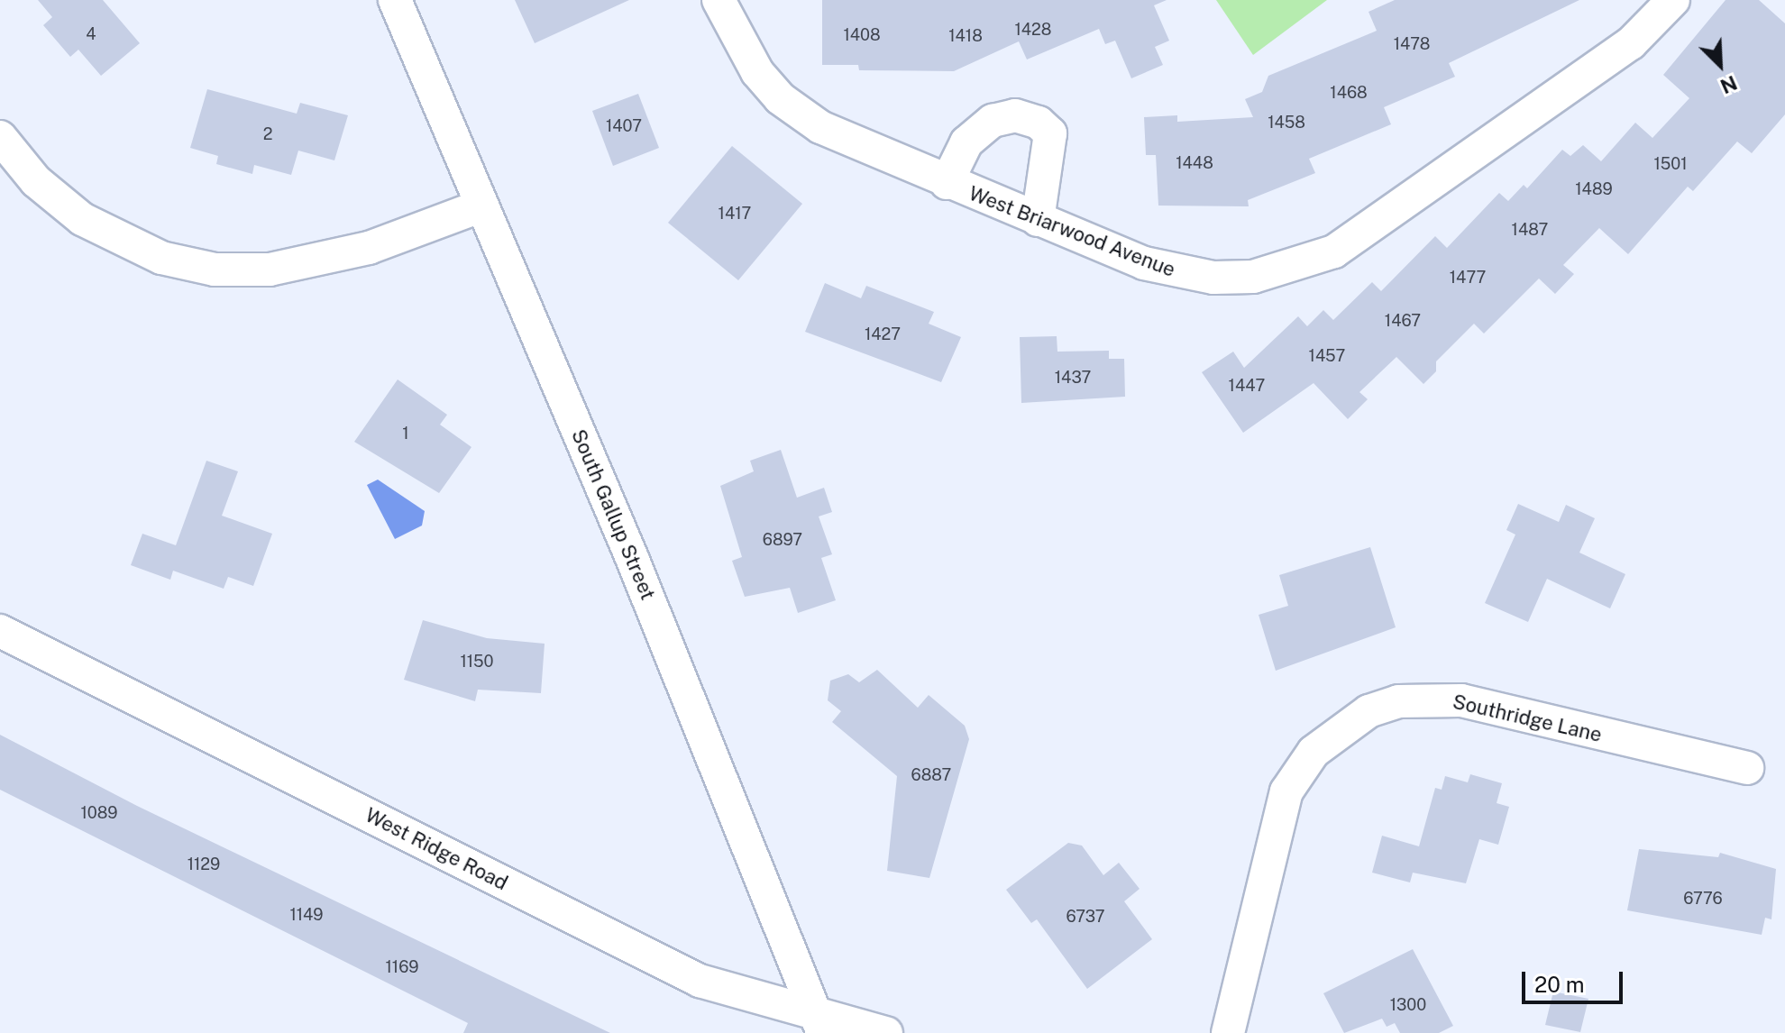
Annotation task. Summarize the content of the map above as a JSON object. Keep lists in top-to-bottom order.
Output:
{
  "streets": {
    "street": [
      "West Briarwood Avenue",
      "South Gallup Street",
      "Southridge Lane",
      "West Ridge Road"
    ]
  },
  "crossings": [
    ["South Gallup Street", "West Ridge Road"]
  ],
  "house_numbers": [
    "1428",
    "4",
    "1408",
    "1418",
    "1478",
    "1468",
    "1458",
    "1407",
    "2",
    "1448",
    "1501",
    "1489",
    "1417",
    "1487",
    "1477",
    "1467",
    "1427",
    "1457",
    "1437",
    "1447",
    "1",
    "6897",
    "1150",
    "6887",
    "1089",
    "1129",
    "6776",
    "1149",
    "6737",
    "1169",
    "1300"
  ],
  "scale_bar": "20 m",
  "north": "bottom right"
}
